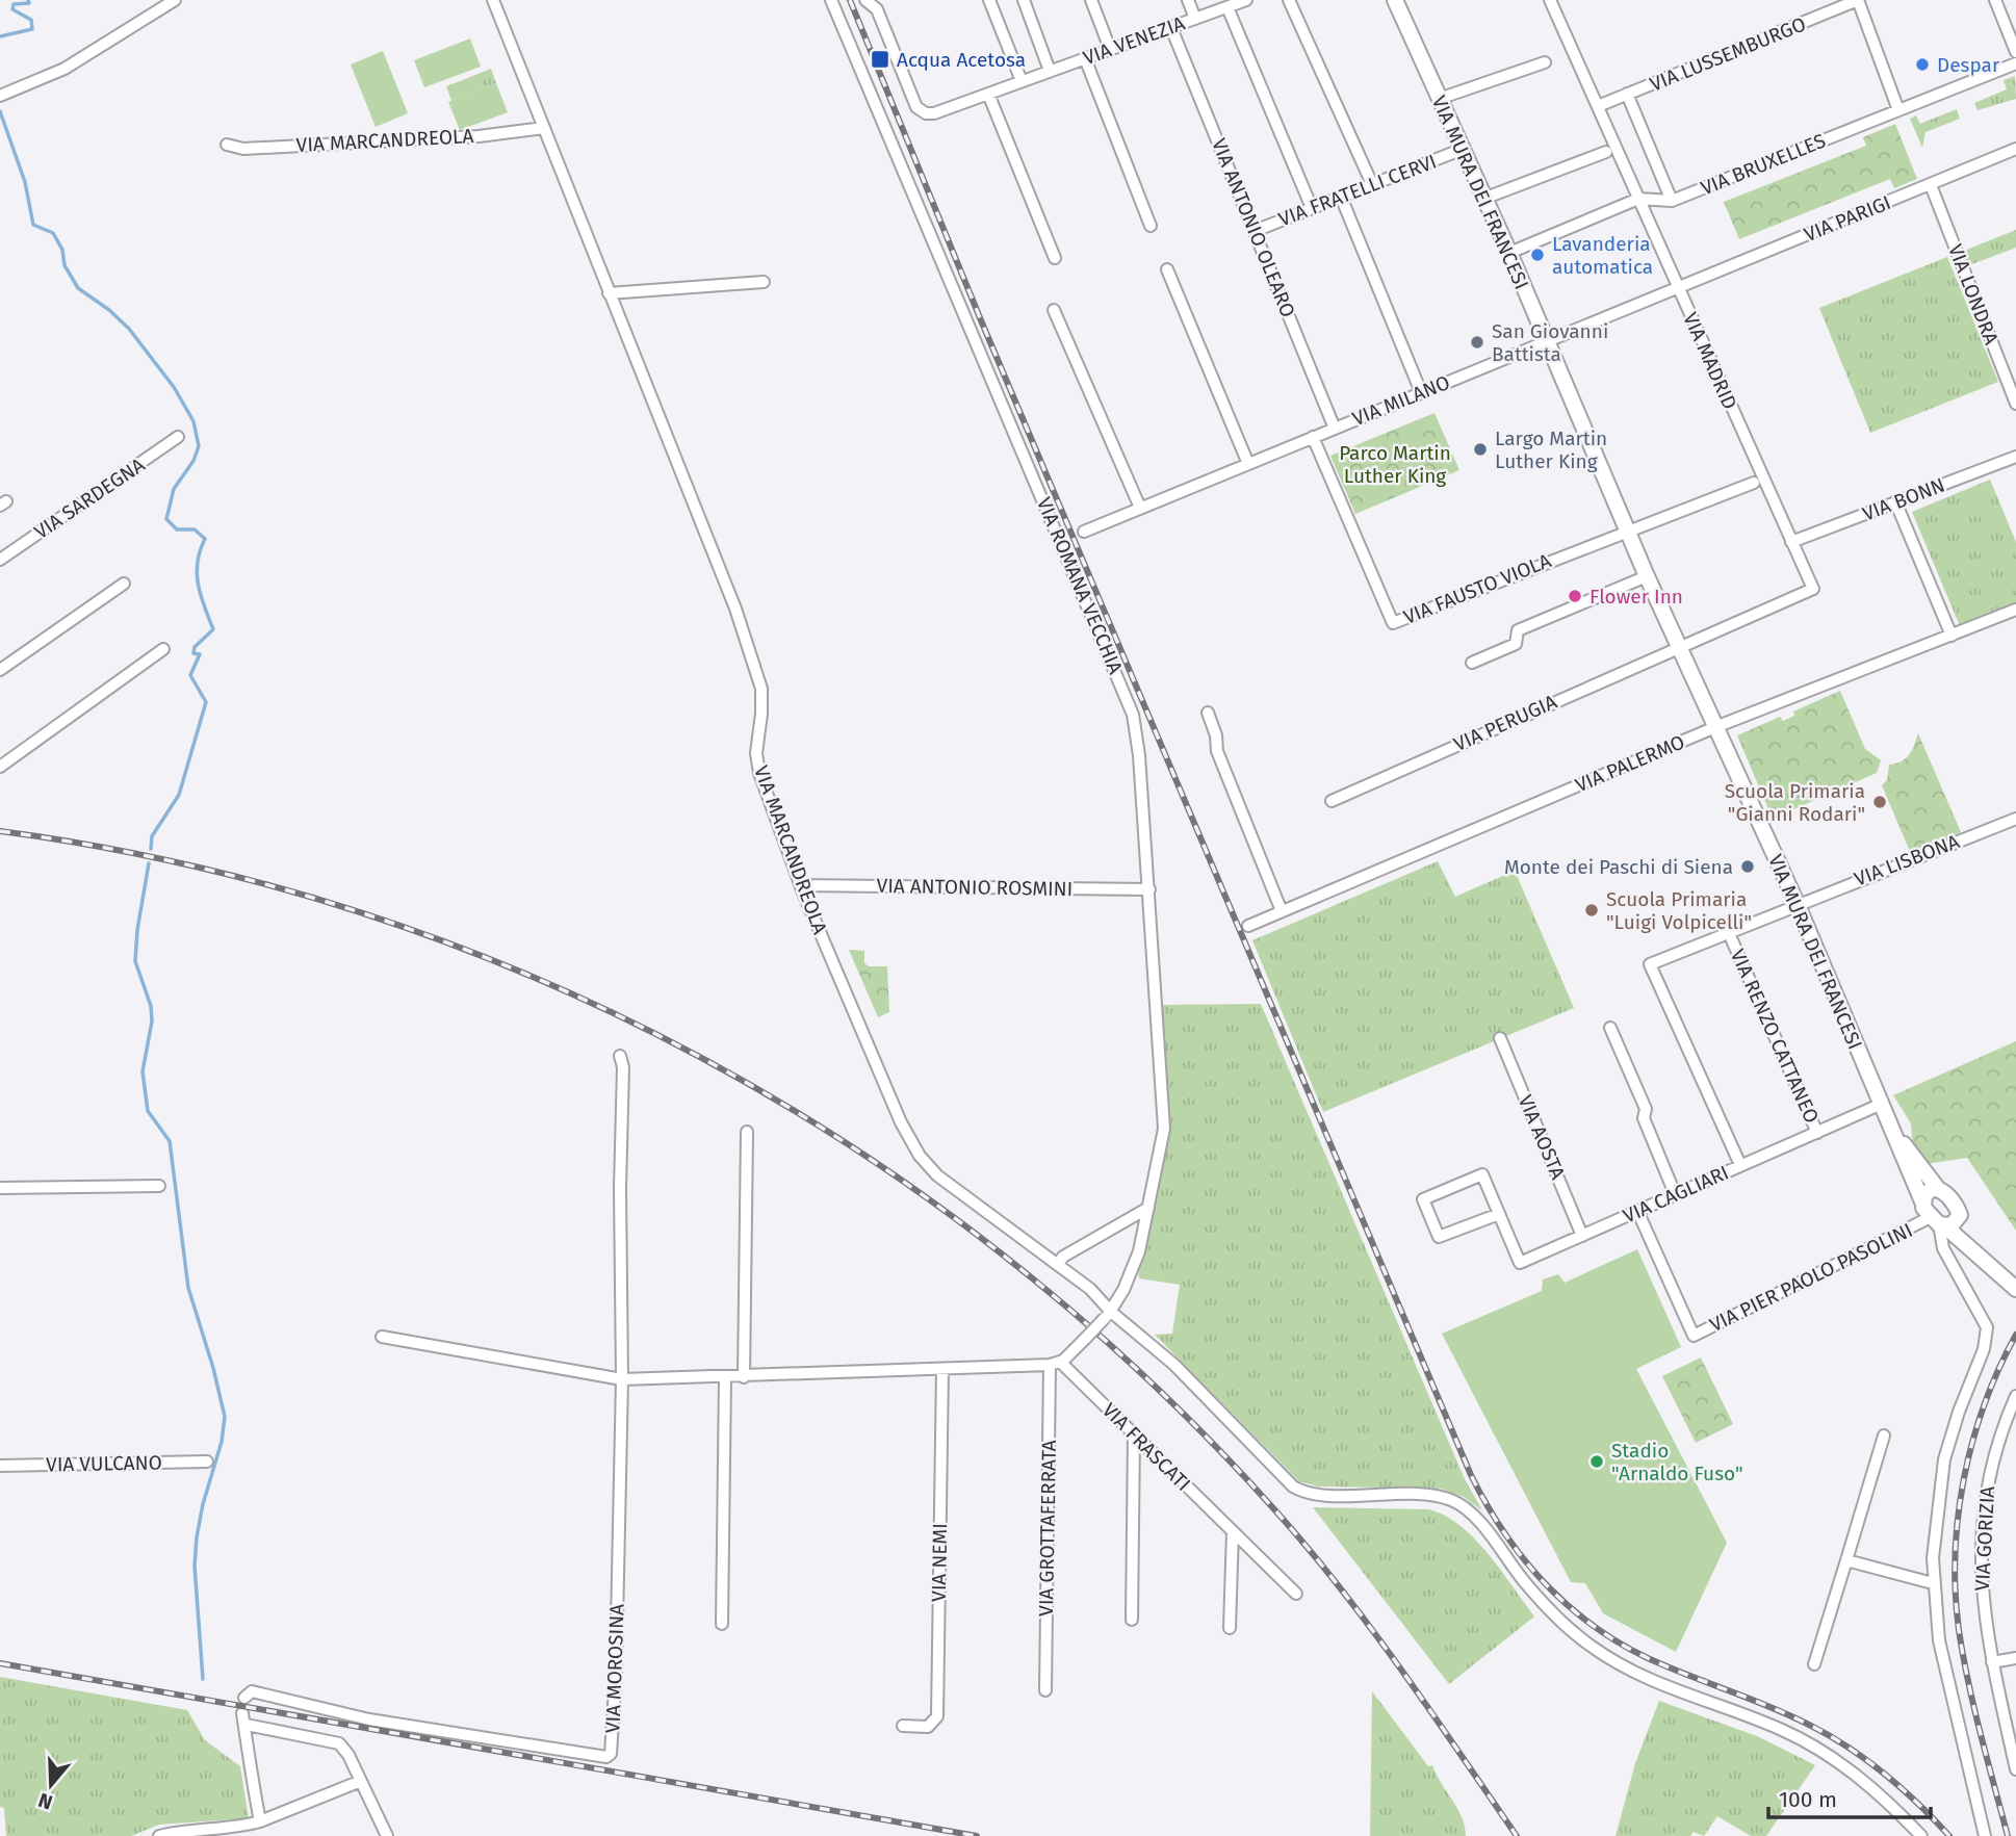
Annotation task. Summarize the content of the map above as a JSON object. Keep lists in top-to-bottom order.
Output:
{
  "streets": {
    "street": [
      "VIA VENEZIA",
      "VIA LUSSEMBURGO",
      "VIA MARCANDREOLA",
      "VIA BRUXELLES",
      "VIA FRATELLI CERVI",
      "VIA MURA DEI FRANCESI",
      "VIA PARIGI",
      "VIA ANTONIO OLEARO",
      "VIA LONDRA",
      "VIA MADRID",
      "VIA MILANO",
      "VIA SARDEGNA",
      "VIA BONN",
      "VIA ROMANA VECCHIA",
      "VIA FAUSTO VIOLA",
      "VIA PERUGIA",
      "VIA PALERMO",
      "VIA LISBONA",
      "VIA ANTONIO ROSMINI",
      "VIA RENZO CATTANEO",
      "VIA AOSTA",
      "VIA CAGLIARI",
      "VIA PIER PAOLO PASOLINI",
      "VIA FRASCATI",
      "VIA VULCANO",
      "VIA GROTTAFERRATA",
      "VIA GORIZIA",
      "VIA NEMI",
      "VIA MOROSINA"
    ]
  },
  "crossings": [
    ["VIA VENEZIA", "VIA ANTONIO OLEARO"],
    ["VIA LUSSEMBURGO", "VIA MADRID"],
    ["VIA MARCANDREOLA", "VIA ROMANA VECCHIA"],
    ["VIA MARCANDREOLA", "VIA ANTONIO ROSMINI"],
    ["VIA BRUXELLES", "VIA MURA DEI FRANCESI"],
    ["VIA BRUXELLES", "VIA MADRID"],
    ["VIA FRATELLI CERVI", "VIA MURA DEI FRANCESI"],
    ["VIA FRATELLI CERVI", "VIA ANTONIO OLEARO"],
    ["VIA MURA DEI FRANCESI", "VIA MADRID"],
    ["VIA MURA DEI FRANCESI", "VIA MILANO"],
    ["VIA MURA DEI FRANCESI", "VIA FAUSTO VIOLA"],
    ["VIA MURA DEI FRANCESI", "VIA PERUGIA"],
    ["VIA MURA DEI FRANCESI", "VIA PALERMO"],
    ["VIA MURA DEI FRANCESI", "VIA LISBONA"],
    ["VIA MURA DEI FRANCESI", "VIA CAGLIARI"],
    ["VIA MURA DEI FRANCESI", "VIA PIER PAOLO PASOLINI"],
    ["VIA PARIGI", "VIA LONDRA"],
    ["VIA PARIGI", "VIA MADRID"],
    ["VIA PARIGI", "VIA MILANO"],
    ["VIA ANTONIO OLEARO", "VIA MILANO"],
    ["VIA MADRID", "VIA MILANO"],
    ["VIA MADRID", "VIA BONN"],
    ["VIA MADRID", "VIA PERUGIA"],
    ["VIA MILANO", "VIA FAUSTO VIOLA"],
    ["VIA ROMANA VECCHIA", "VIA ANTONIO ROSMINI"],
    ["VIA LISBONA", "VIA CAGLIARI"],
    ["VIA RENZO CATTANEO", "VIA CAGLIARI"],
    ["VIA AOSTA", "VIA CAGLIARI"],
    ["VIA CAGLIARI", "VIA PIER PAOLO PASOLINI"],
    ["VIA FRASCATI", "VIA GROTTAFERRATA"]
  ],
  "parks": ["Parco Martin Luther King"],
  "places": {
    "transit": ["Acqua Acetosa"],
    "other": [
      "Despar",
      "Lavanderia automatica",
      "San Giovanni Battista",
      "Largo Martin Luther King",
      "Flower Inn",
      "Scuola Primaria \"Gianni Rodari\"",
      "Monte dei Paschi di Siena",
      "Scuola Primaria \"Luigi Volpicelli\"",
      "Stadio \"Arnaldo Fuso\""
    ]
  },
  "scale_bar": "100 m",
  "north": "bottom"
}
